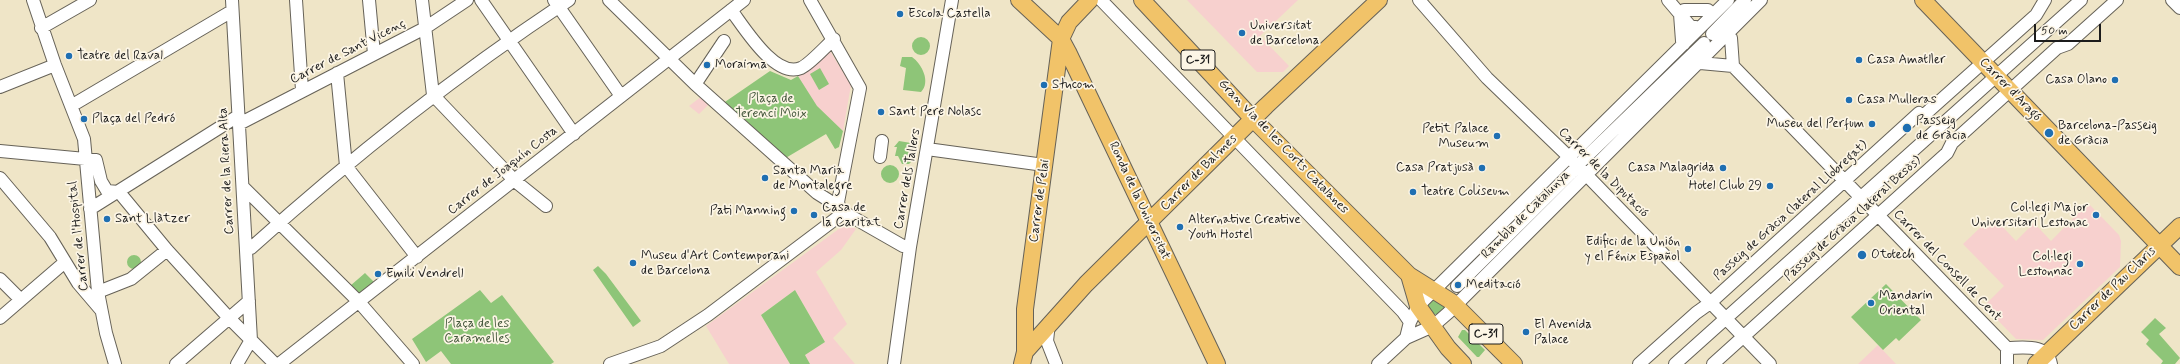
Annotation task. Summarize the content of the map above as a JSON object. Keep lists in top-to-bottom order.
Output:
{
  "streets": {
    "main road": [
      "C-31",
      "Carrer d'Aragó",
      "Gran Via de les Corts Catalanes",
      "Carrer de Balmes",
      "Carrer de Pelai",
      "Ronda de la Universitat",
      "Carrer de Pau Claris"
    ],
    "street": [
      "Carrer de Sant Vicenç",
      "Carrer de la Riera Alta",
      "Carrer de Joaquín Costa",
      "Carrer de la Diputació",
      "Carrer dels Tallers",
      "Passeig de Gràcia (lateral Llobregat)",
      "Rambla de Catalunya",
      "Passeig de Gràcia (lateral Besòs)",
      "Carrer de l'Hospital",
      "Carrer del Consell de Cent"
    ]
  },
  "crossings": [
    ["Carrer de Sant Vicenç", "Carrer de la Riera Alta"],
    ["Carrer de Sant Vicenç", "Carrer de l'Hospital"],
    ["Carrer d'Aragó", "Passeig de Gràcia (lateral Llobregat)"],
    ["Carrer d'Aragó", "Passeig de Gràcia (lateral Besòs)"],
    ["Carrer d'Aragó", "Carrer de Pau Claris"],
    ["Gran Via de les Corts Catalanes", "Carrer de Balmes"],
    ["Gran Via de les Corts Catalanes", "Rambla de Catalunya"],
    ["Carrer de Balmes", "Carrer de Pelai"],
    ["Carrer de Balmes", "Ronda de la Universitat"],
    ["Carrer de la Diputació", "Passeig de Gràcia (lateral Llobregat)"],
    ["Carrer de la Diputació", "Rambla de Catalunya"],
    ["Carrer de la Diputació", "Passeig de Gràcia (lateral Besòs)"],
    ["Carrer de Pelai", "Ronda de la Universitat"],
    ["Passeig de Gràcia (lateral Llobregat)", "Carrer del Consell de Cent"],
    ["Passeig de Gràcia (lateral Besòs)", "Carrer del Consell de Cent"]
  ],
  "parks": ["Plaça de Terenci Moix", "Plaça de les Caramelles"],
  "places": [
    "Escola Castella",
    "Universitat de Barcelona",
    "Teatre del Raval",
    "Casa Amatller",
    "Moraima",
    "Casa Olano",
    "Stucom",
    "Casa Mulleras",
    "Sant Pere Nolasc",
    "Plaça del Pedró",
    "Museu del Perfum",
    "Passeig de Gràcia",
    "Barcelona-Passeig de Gràcia",
    "Petit Palace Museum",
    "Casa Pratjusà",
    "Casa Malagrida",
    "Santa Maria de Montalegre",
    "Hotel Club 29",
    "Teatre Coliseum",
    "Pati Manning",
    "Casa de la Caritat",
    "Col·legi Major Universitari Lestonac",
    "Sant Llàtzer",
    "Alternative Creative Youth Hostel",
    "Edifici de la Unión y el Fénix Español",
    "Ototech",
    "Museu d'Art Contemporani de Barcelona",
    "Col·legi Lestonnac",
    "Emili Vendrell",
    "Meditació",
    "Mandarin Oriental",
    "El Avenida Palace"
  ],
  "scale_bar": "50 m"
}
